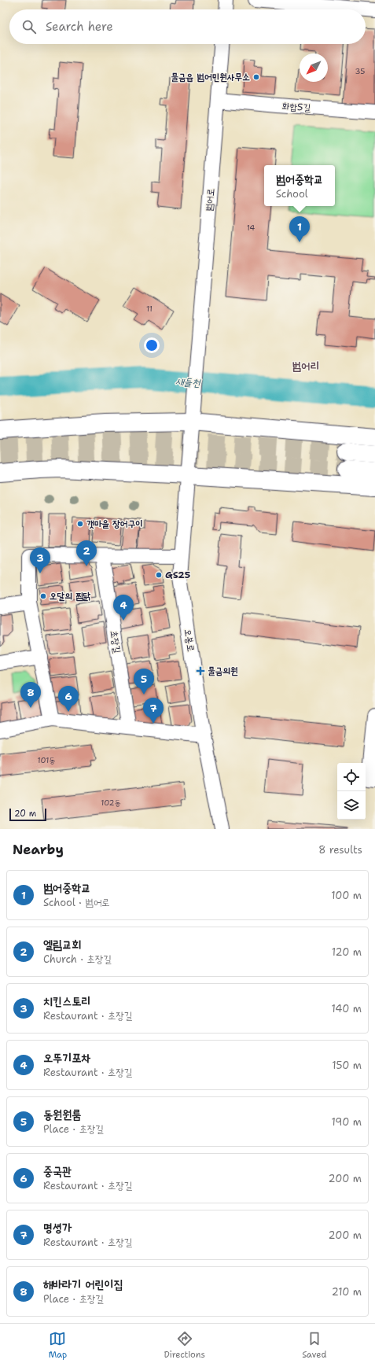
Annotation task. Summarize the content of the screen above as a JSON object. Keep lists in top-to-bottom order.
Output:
{
  "streets": {
    "street": [
      "화합5길",
      "범어로",
      "오봉로",
      "초장길"
    ]
  },
  "crossings": [
    ["화합5길", "범어로"],
    ["범어로", "오봉로"]
  ],
  "districts": ["범어리"],
  "water": ["새들천"],
  "places": {
    "other": [
      "물금읍 범어민원사무소",
      "갯마을 장어구이",
      "GS25",
      "오달의 찜닭"
    ],
    "health": ["물금의원"]
  },
  "house_numbers": [
    "35",
    "14",
    "11",
    "101동",
    "102동"
  ],
  "scale_bar": "20 m",
  "north": "bottom left",
  "page": {
    "search": "Search here",
    "popup": ["범어중학교", "School"],
    "pins": [
      "1",
      "2",
      "3",
      "4",
      "5",
      "8",
      "6",
      "7"
    ],
    "scale": "20 m",
    "heading": ["Nearby", "8 results"],
    "list": [
      {
        "mark": "1",
        "name": "범어중학교",
        "note": "School · 범어로",
        "value": "100 m"
      },
      {
        "mark": "2",
        "name": "엘림교회",
        "note": "Church · 초장길",
        "value": "120 m"
      },
      {
        "mark": "3",
        "name": "치킨스토리",
        "note": "Restaurant · 초장길",
        "value": "140 m"
      },
      {
        "mark": "4",
        "name": "오뚜기포차",
        "note": "Restaurant · 초장길",
        "value": "150 m"
      },
      {
        "mark": "5",
        "name": "동원원룸",
        "note": "Place · 초장길",
        "value": "190 m"
      },
      {
        "mark": "6",
        "name": "중국관",
        "note": "Restaurant · 초장길",
        "value": "200 m"
      },
      {
        "mark": "7",
        "name": "명셩가",
        "note": "Restaurant · 초장길",
        "value": "200 m"
      },
      {
        "mark": "8",
        "name": "해바라기 어린이집",
        "note": "Place · 초장길",
        "value": "210 m"
      }
    ],
    "nav": ["Map", "Directions", "Saved"]
  }
}
